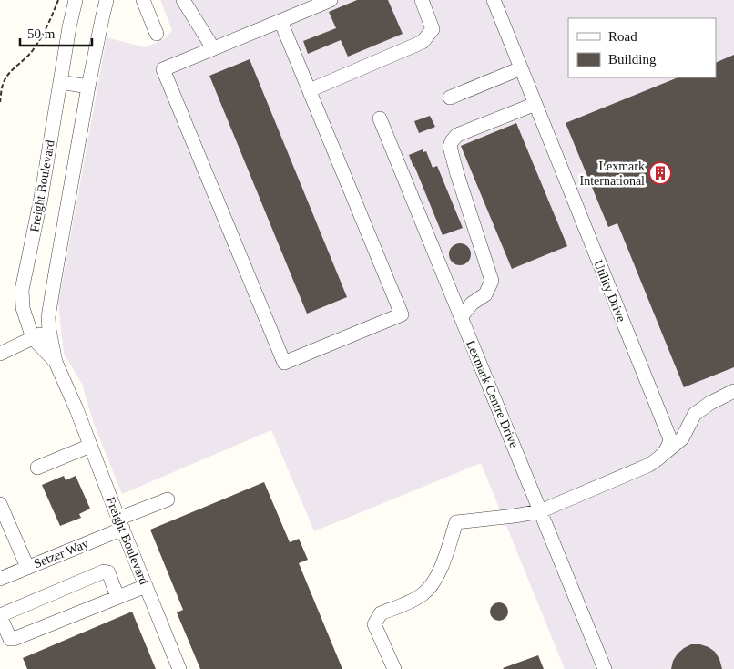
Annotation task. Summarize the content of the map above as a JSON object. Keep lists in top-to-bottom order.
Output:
{
  "streets": {
    "lane": [
      "Freight Boulevard",
      "Utility Drive",
      "Lexmark Centre Drive",
      "Setzer Way"
    ]
  },
  "crossings": [
    ["Freight Boulevard", "Setzer Way"]
  ],
  "places": {
    "building": ["Lexmark International"]
  },
  "legend": ["Road", "Building"],
  "scale_bar": "50 m"
}
